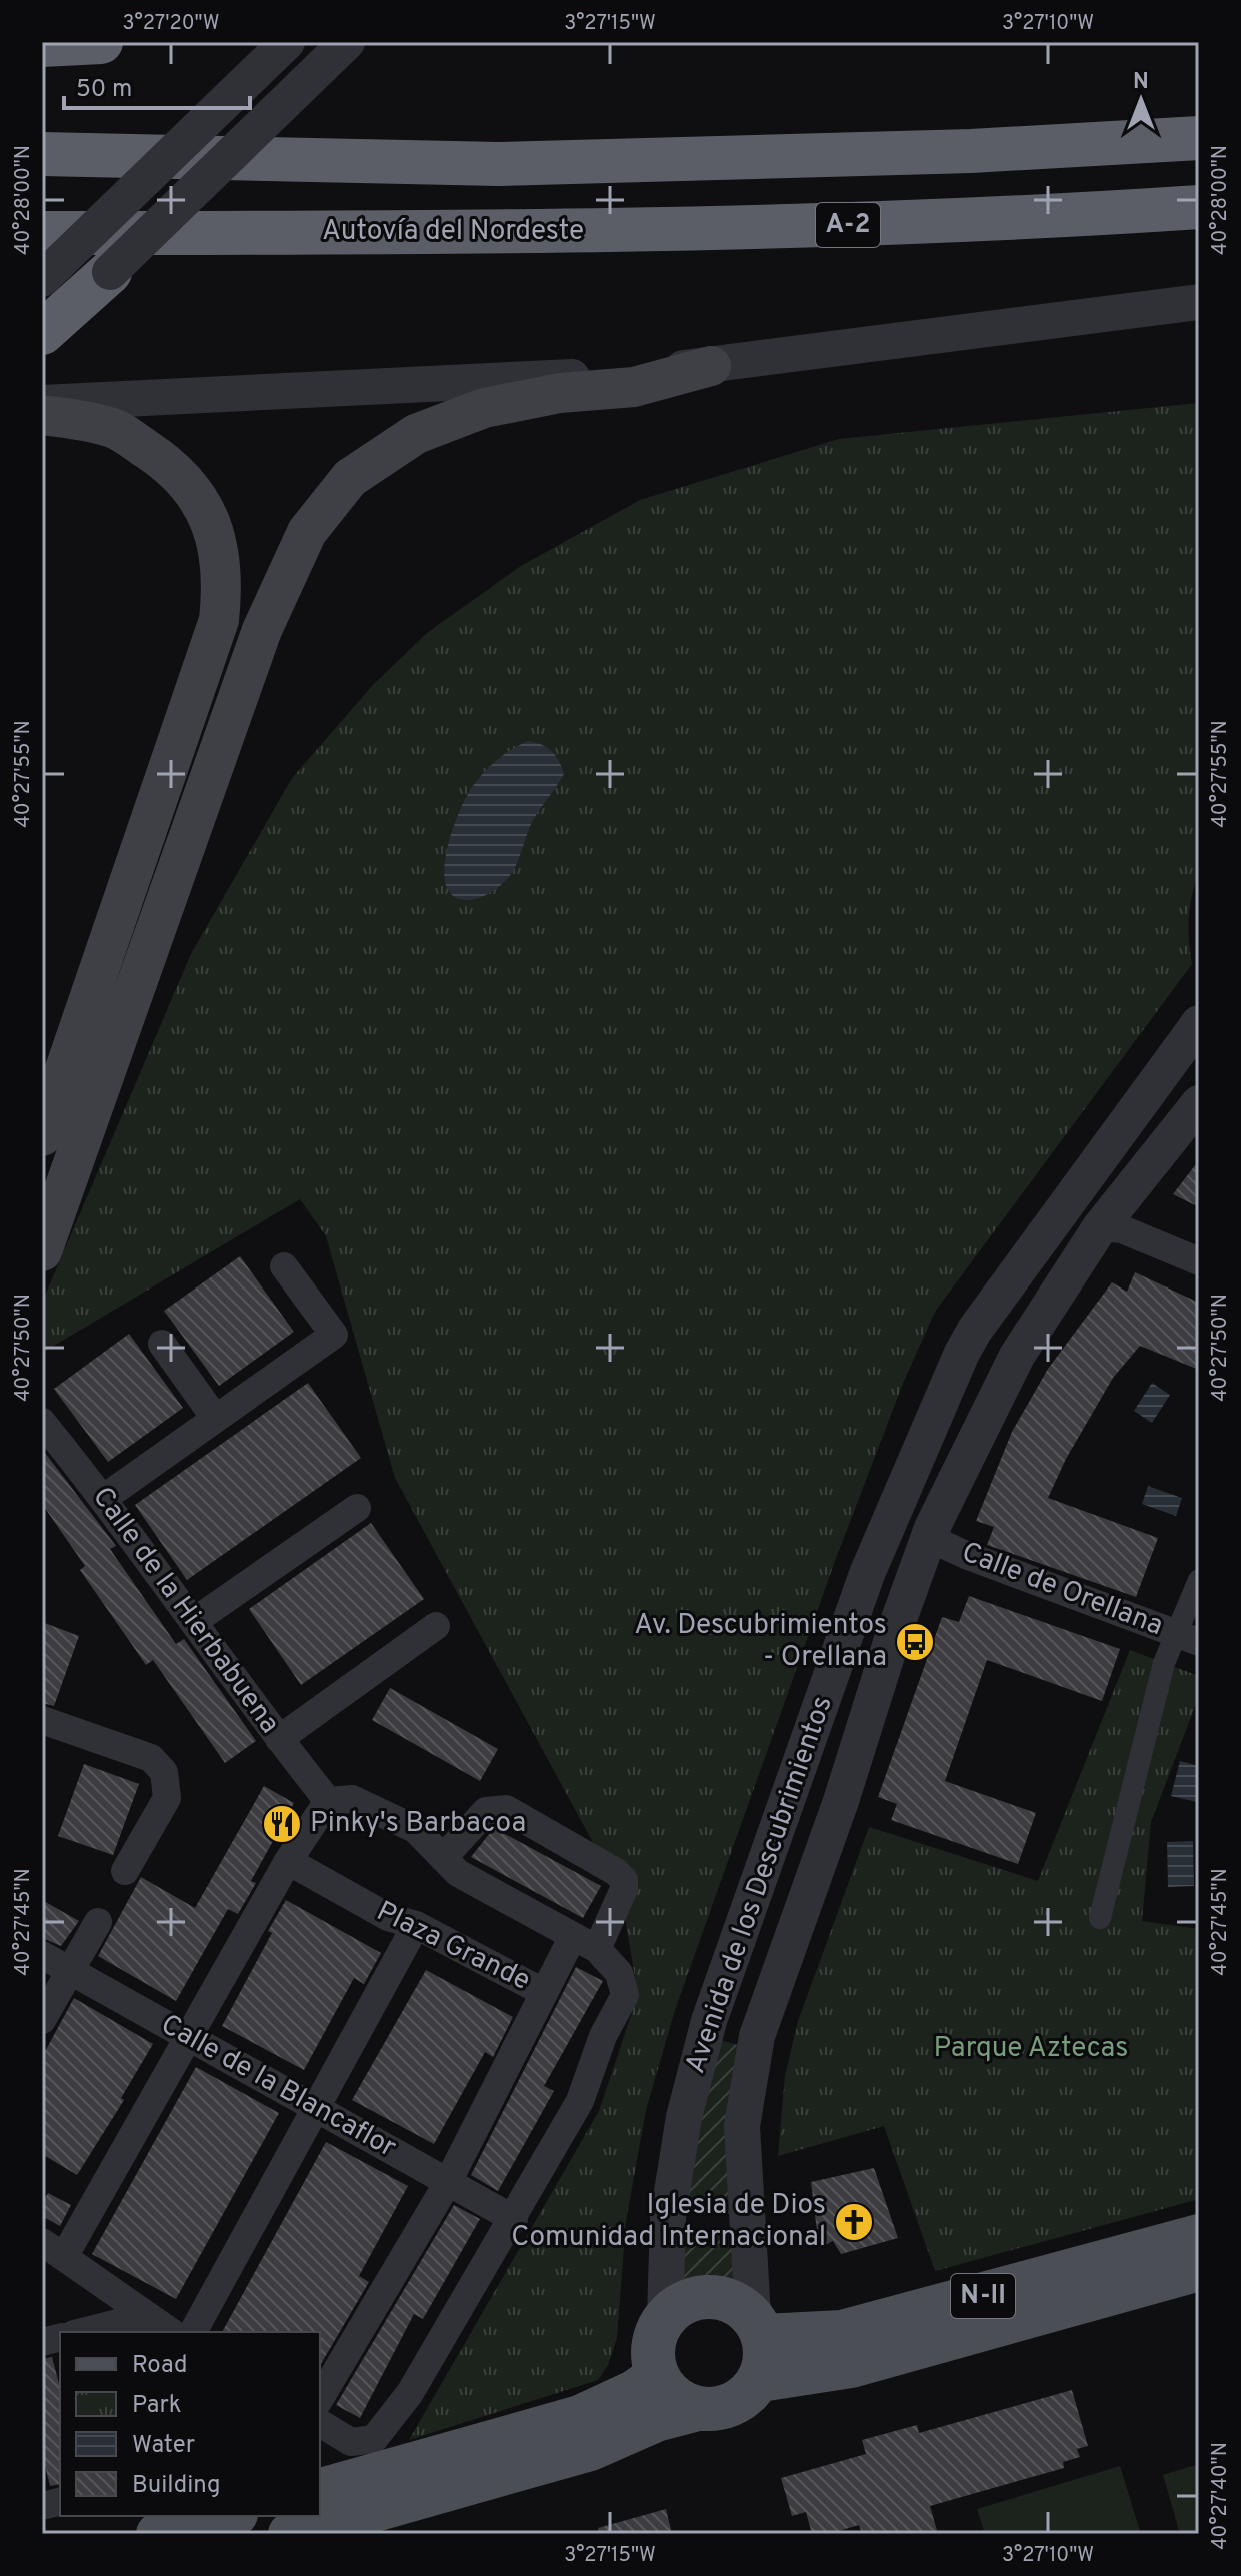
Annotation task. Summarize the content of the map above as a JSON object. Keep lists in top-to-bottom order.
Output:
{
  "streets": {
    "highway": ["A-2", "Autovía del Nordeste"],
    "main road": ["N-II"],
    "street": [
      "Calle de Orellana",
      "Calle de la Hierbabuena",
      "Avenida de los Descubrimientos",
      "Plaza Grande",
      "Calle de la Blancaflor"
    ]
  },
  "crossings": [
    ["Calle de Orellana", "Avenida de los Descubrimientos"],
    ["Avenida de los Descubrimientos", "N-II"]
  ],
  "parks": ["Parque Aztecas"],
  "places": {
    "bus stop": ["Av. Descubrimientos - Orellana"],
    "restaurant": ["Pinky's Barbacoa"],
    "church": ["Iglesia de Dios Comunidad Internacional"]
  },
  "legend": [
    "Road",
    "Park",
    "Water",
    "Building"
  ],
  "scale_bar": "50 m",
  "north": "top",
  "coordinates": [
    "3°27'20\"W",
    "3°27'15\"W",
    "3°27'10\"W",
    "40°28'00\"N",
    "40°27'55\"N",
    "40°27'50\"N",
    "40°27'45\"N",
    "40°27'40\"N"
  ]
}
